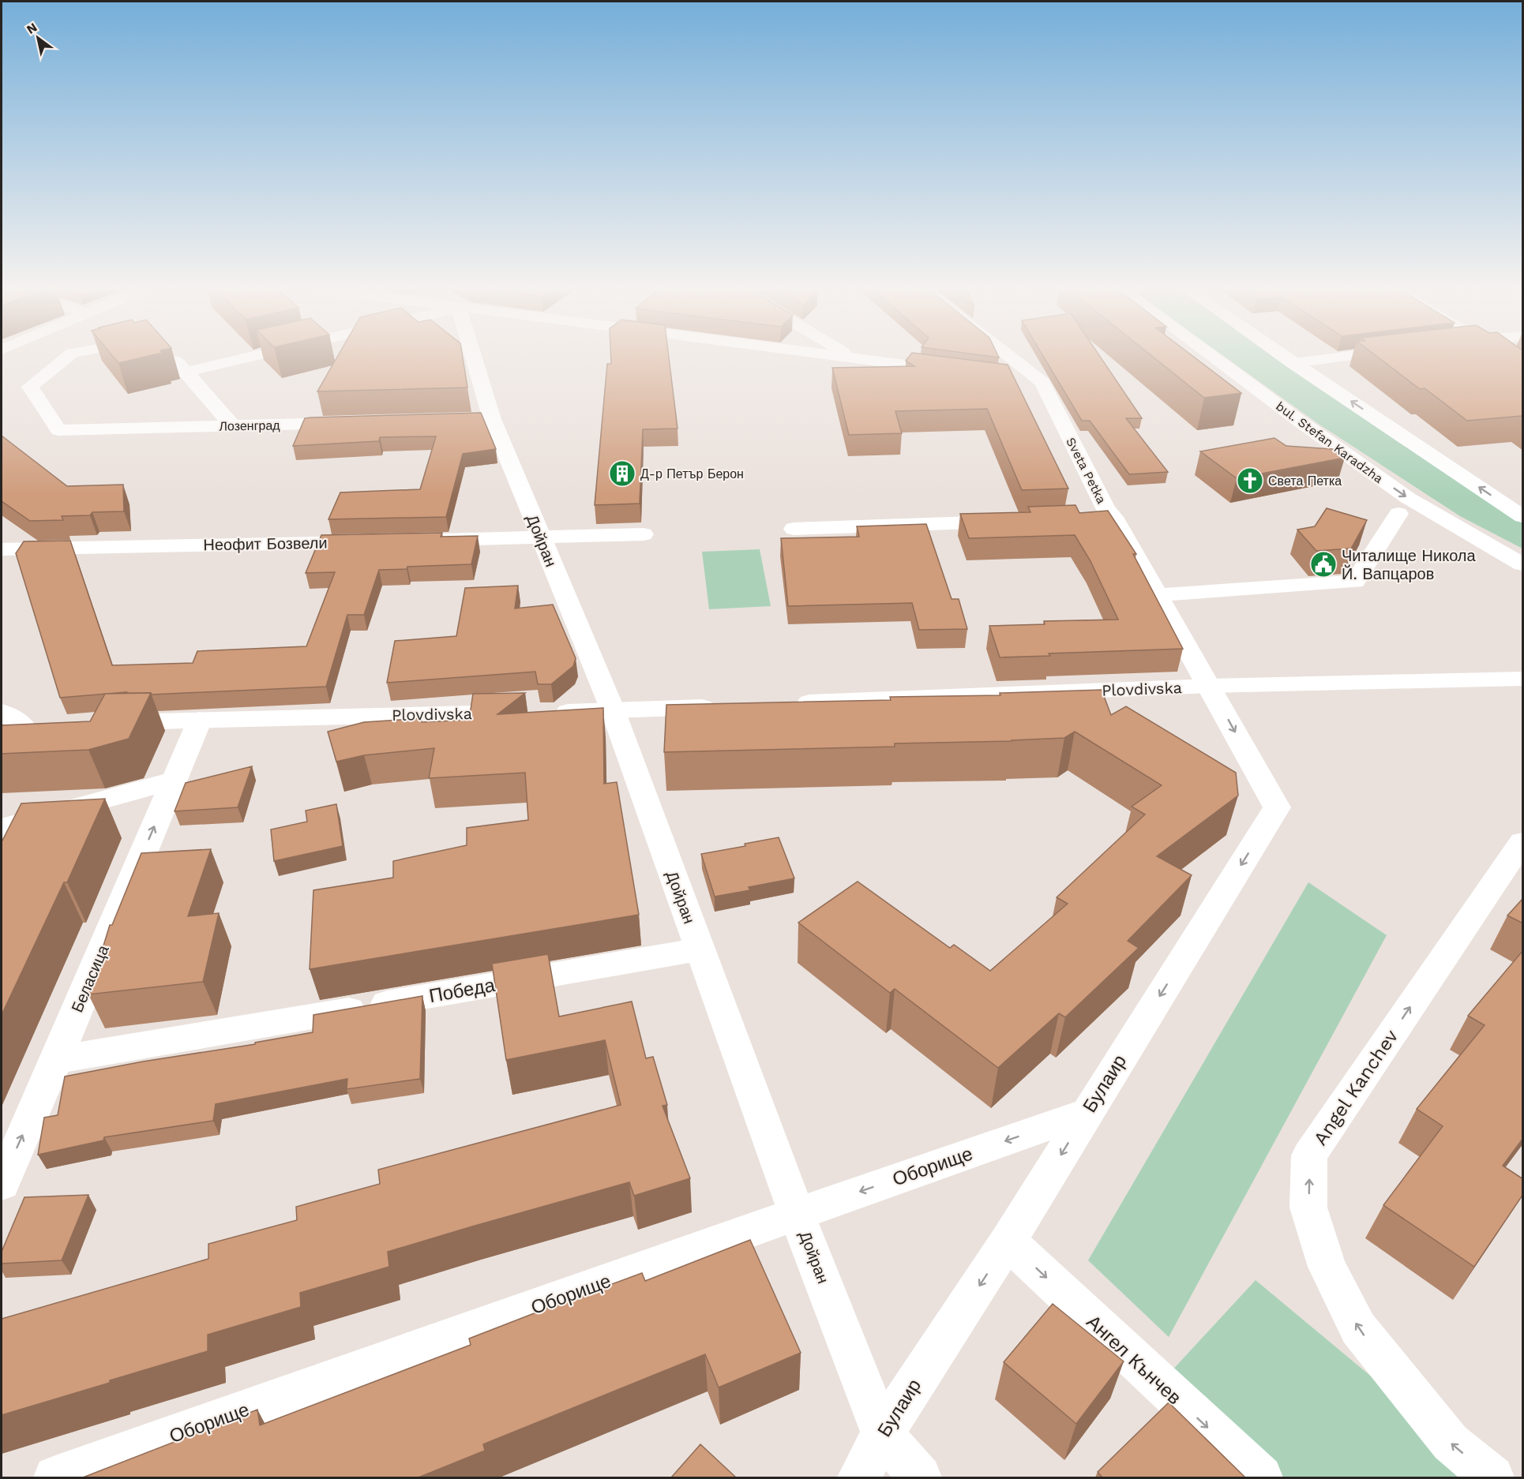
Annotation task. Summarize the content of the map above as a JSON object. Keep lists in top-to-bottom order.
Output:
{
  "streets": {
    "street": [
      "Лозенград",
      "bul. Stefan Karadzha",
      "Sveta Petka",
      "Дойран",
      "Неофит Бозвели",
      "Plovdivska",
      "Беласица",
      "Победа",
      "Булаир",
      "Angel Kanchev",
      "Оборище",
      "Ангел Кънчев"
    ]
  },
  "crossings": [
    ["Sveta Petka", "Plovdivska"],
    ["Sveta Petka", "Булаир"],
    ["Дойран", "Plovdivska"],
    ["Дойран", "Победа"],
    ["Дойран", "Булаир"],
    ["Дойран", "Оборище"],
    ["Plovdivska", "Беласица"],
    ["Plovdivska", "Булаир"],
    ["Беласица", "Победа"],
    ["Булаир", "Оборище"],
    ["Булаир", "Ангел Кънчев"]
  ],
  "one_way": [
    "Беласица",
    "Булаир",
    "Angel Kanchev",
    "Ангел Кънчев"
  ],
  "places": {
    "building": ["Д-р Петър Берон"],
    "church": ["Света Петка"],
    "public building": ["Читалище Никола Й. Вапцаров"]
  },
  "north": "top left"
}
